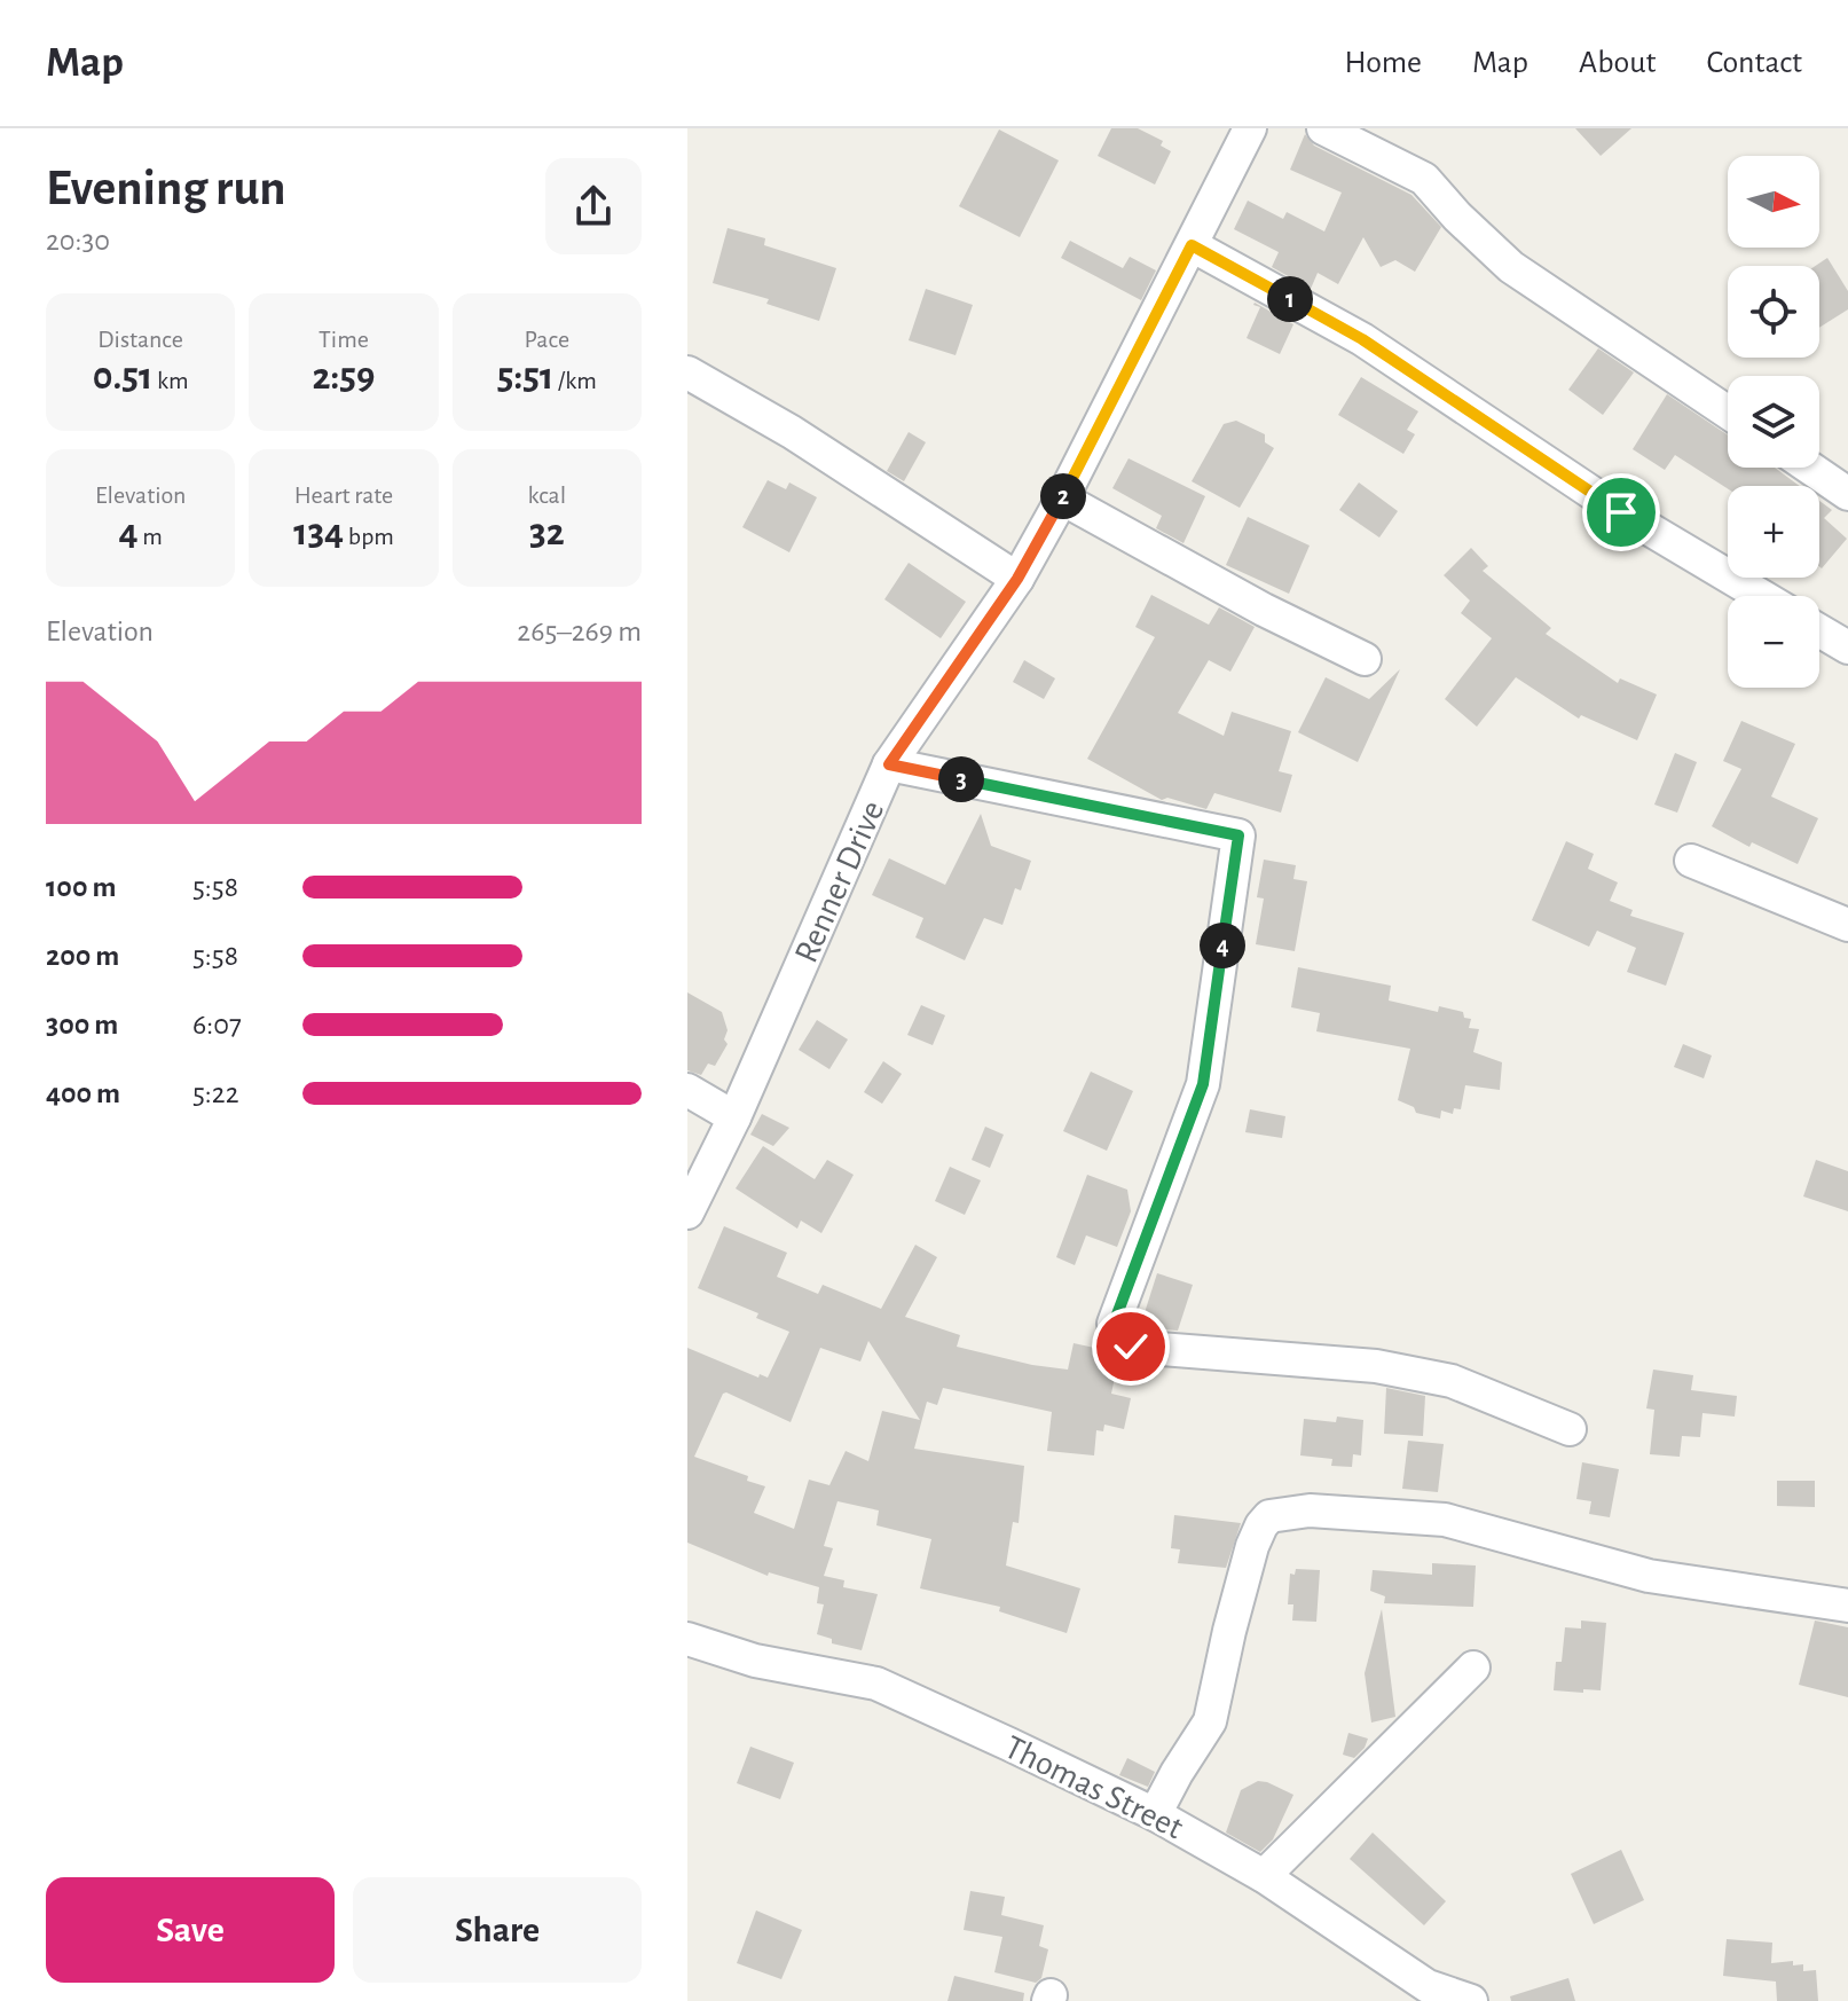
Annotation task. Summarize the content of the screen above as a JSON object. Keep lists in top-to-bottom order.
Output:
{
  "streets": {
    "street": ["Renner Drive", "Thomas Street"]
  },
  "north": "right",
  "page": {
    "header": "Map",
    "nav": [
      "Home",
      "Map",
      "About",
      "Contact"
    ],
    "heading": ["Evening run", "20:30"],
    "map_buttons": ["+", "−"],
    "pins": [
      "1",
      "2",
      "3",
      "4"
    ],
    "stats": [
      ["Distance", "0.51 km"],
      ["Time", "2:59"],
      ["Pace", "5:51 /km"],
      ["Elevation", "4 m"],
      ["Heart rate", "134 bpm"],
      ["kcal", "32"]
    ],
    "chart": ["Elevation", "265–269 m"],
    "list": [
      {
        "name": "100 m",
        "note": "5:58"
      },
      {
        "name": "200 m",
        "note": "5:58"
      },
      {
        "name": "300 m",
        "note": "6:07"
      },
      {
        "name": "400 m",
        "note": "5:22"
      }
    ],
    "buttons": ["Save", "Share"]
  }
}
